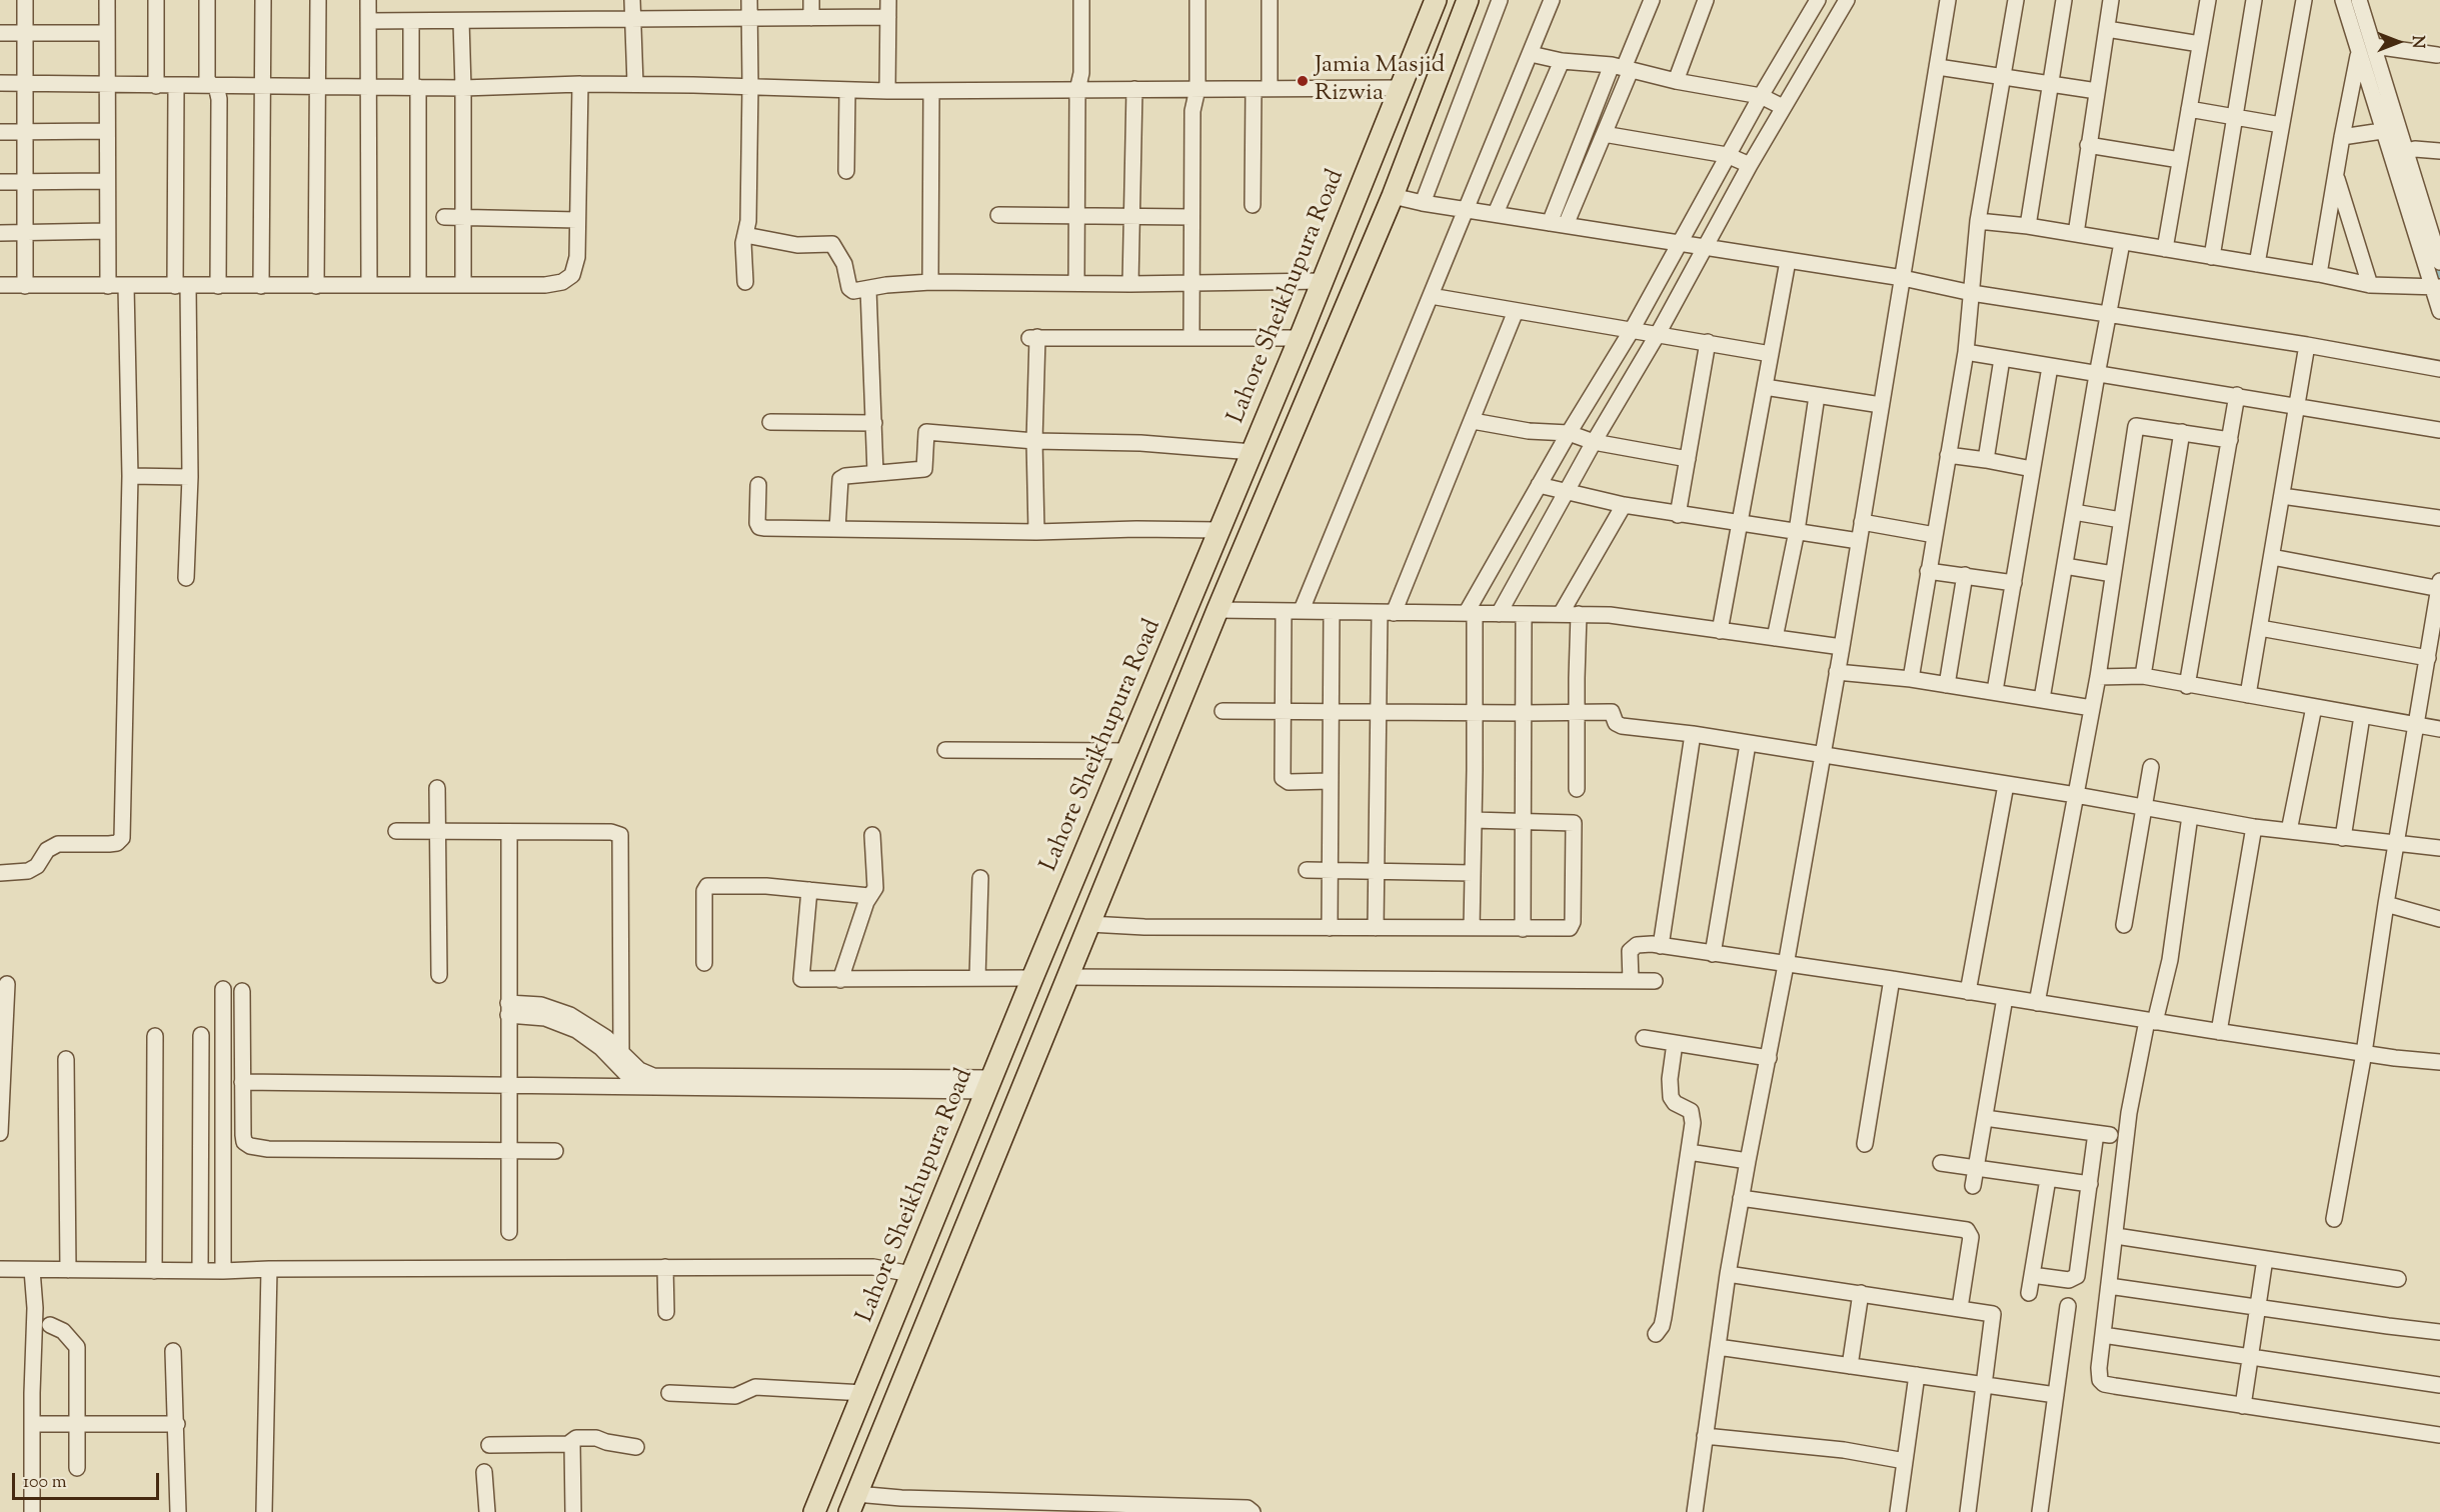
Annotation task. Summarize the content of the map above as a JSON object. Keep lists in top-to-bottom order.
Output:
{
  "streets": {
    "highway": ["Lahore Sheikhupura Road"]
  },
  "places": ["Jamia Masjid Rizwia"],
  "scale_bar": "100 m",
  "north": "right"
}
